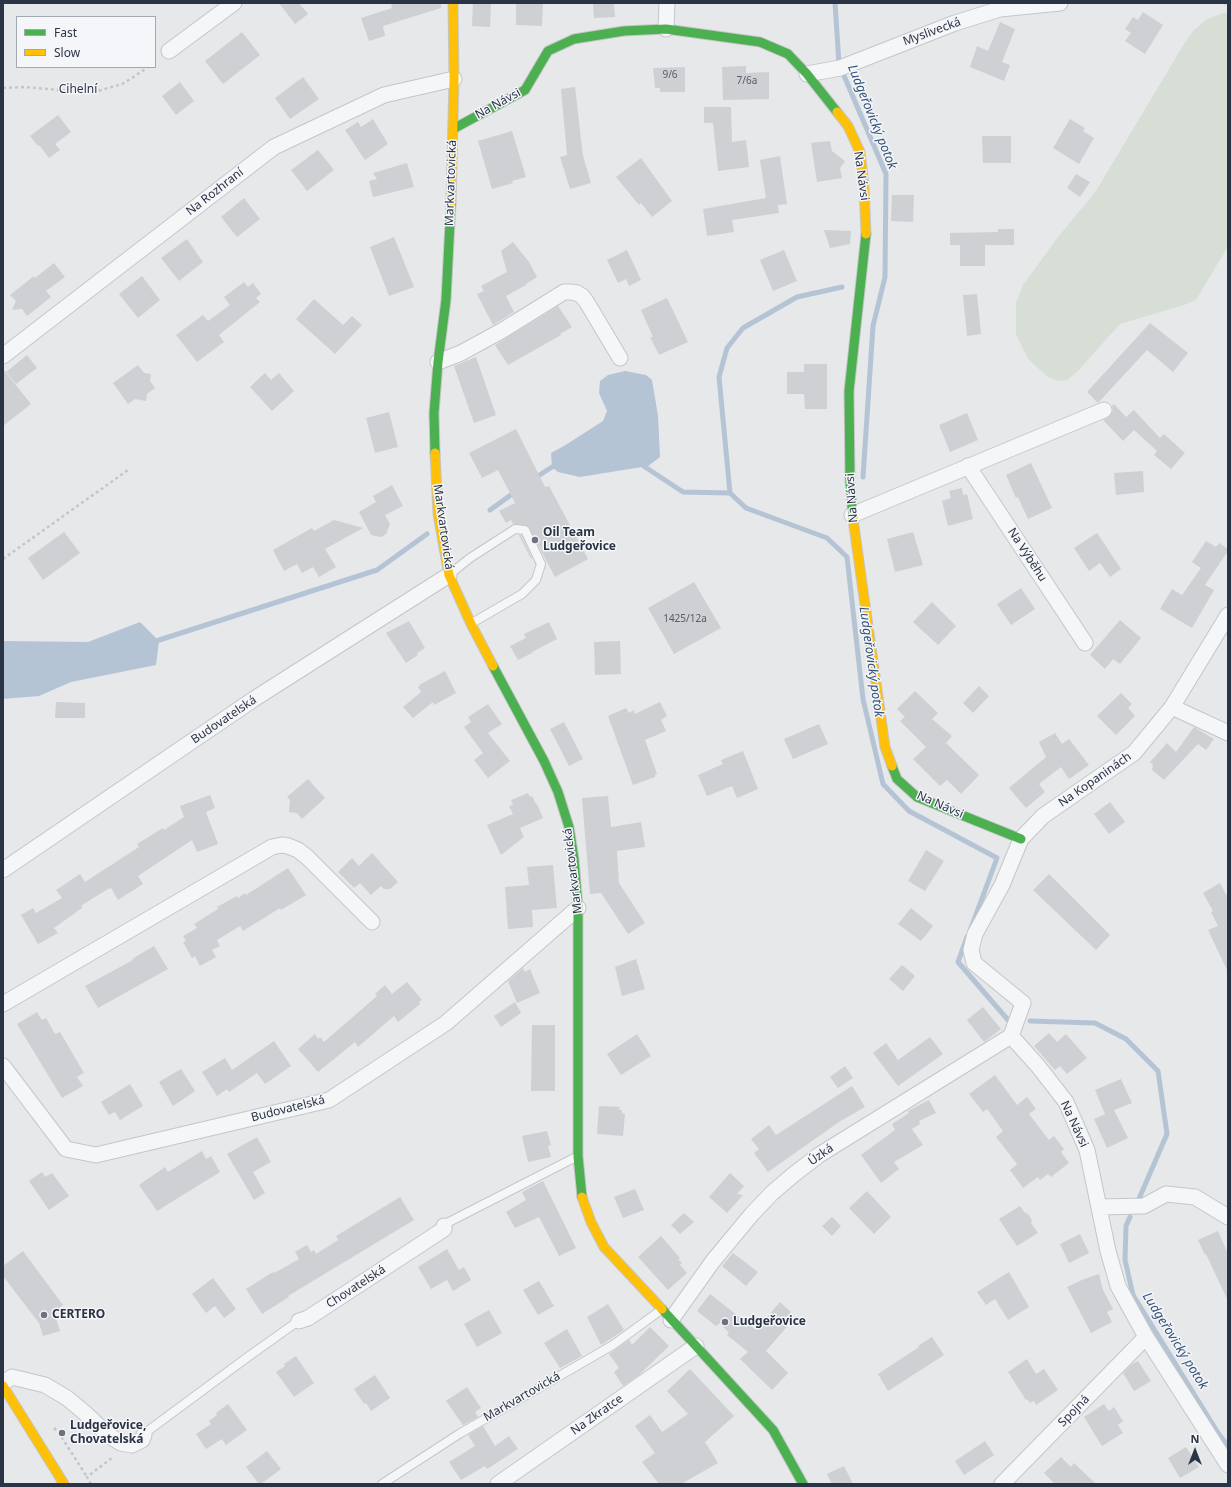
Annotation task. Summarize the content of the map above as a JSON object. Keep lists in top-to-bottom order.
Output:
{
  "streets": {
    "street": [
      "Myslivecká",
      "Na Návsi",
      "Markvartovická",
      "Na Rozhraní",
      "Na Výběhu",
      "Budovatelská",
      "Na Kopaninách",
      "Úzká",
      "Chovatelská",
      "Spojná",
      "Na Zkratce"
    ],
    "path": ["Cihelní"]
  },
  "crossings": [
    ["Myslivecká", "Na Návsi"],
    ["Na Návsi", "Markvartovická"],
    ["Na Návsi", "Na Kopaninách"],
    ["Na Návsi", "Úzká"],
    ["Na Návsi", "Spojná"],
    ["Markvartovická", "Na Rozhraní"],
    ["Markvartovická", "Budovatelská"],
    ["Markvartovická", "Úzká"],
    ["Markvartovická", "Chovatelská"],
    ["Markvartovická", "Na Zkratce"]
  ],
  "water": ["Ludgeřovický potok"],
  "places": [
    "Oil Team Ludgeřovice",
    "CERTERO",
    "Ludgeřovice",
    "Ludgeřovice, Chovatelská"
  ],
  "house_numbers": ["9/6", "7/6a", "1425/12a"],
  "legend": ["Fast", "Slow"],
  "north": "top"
}
